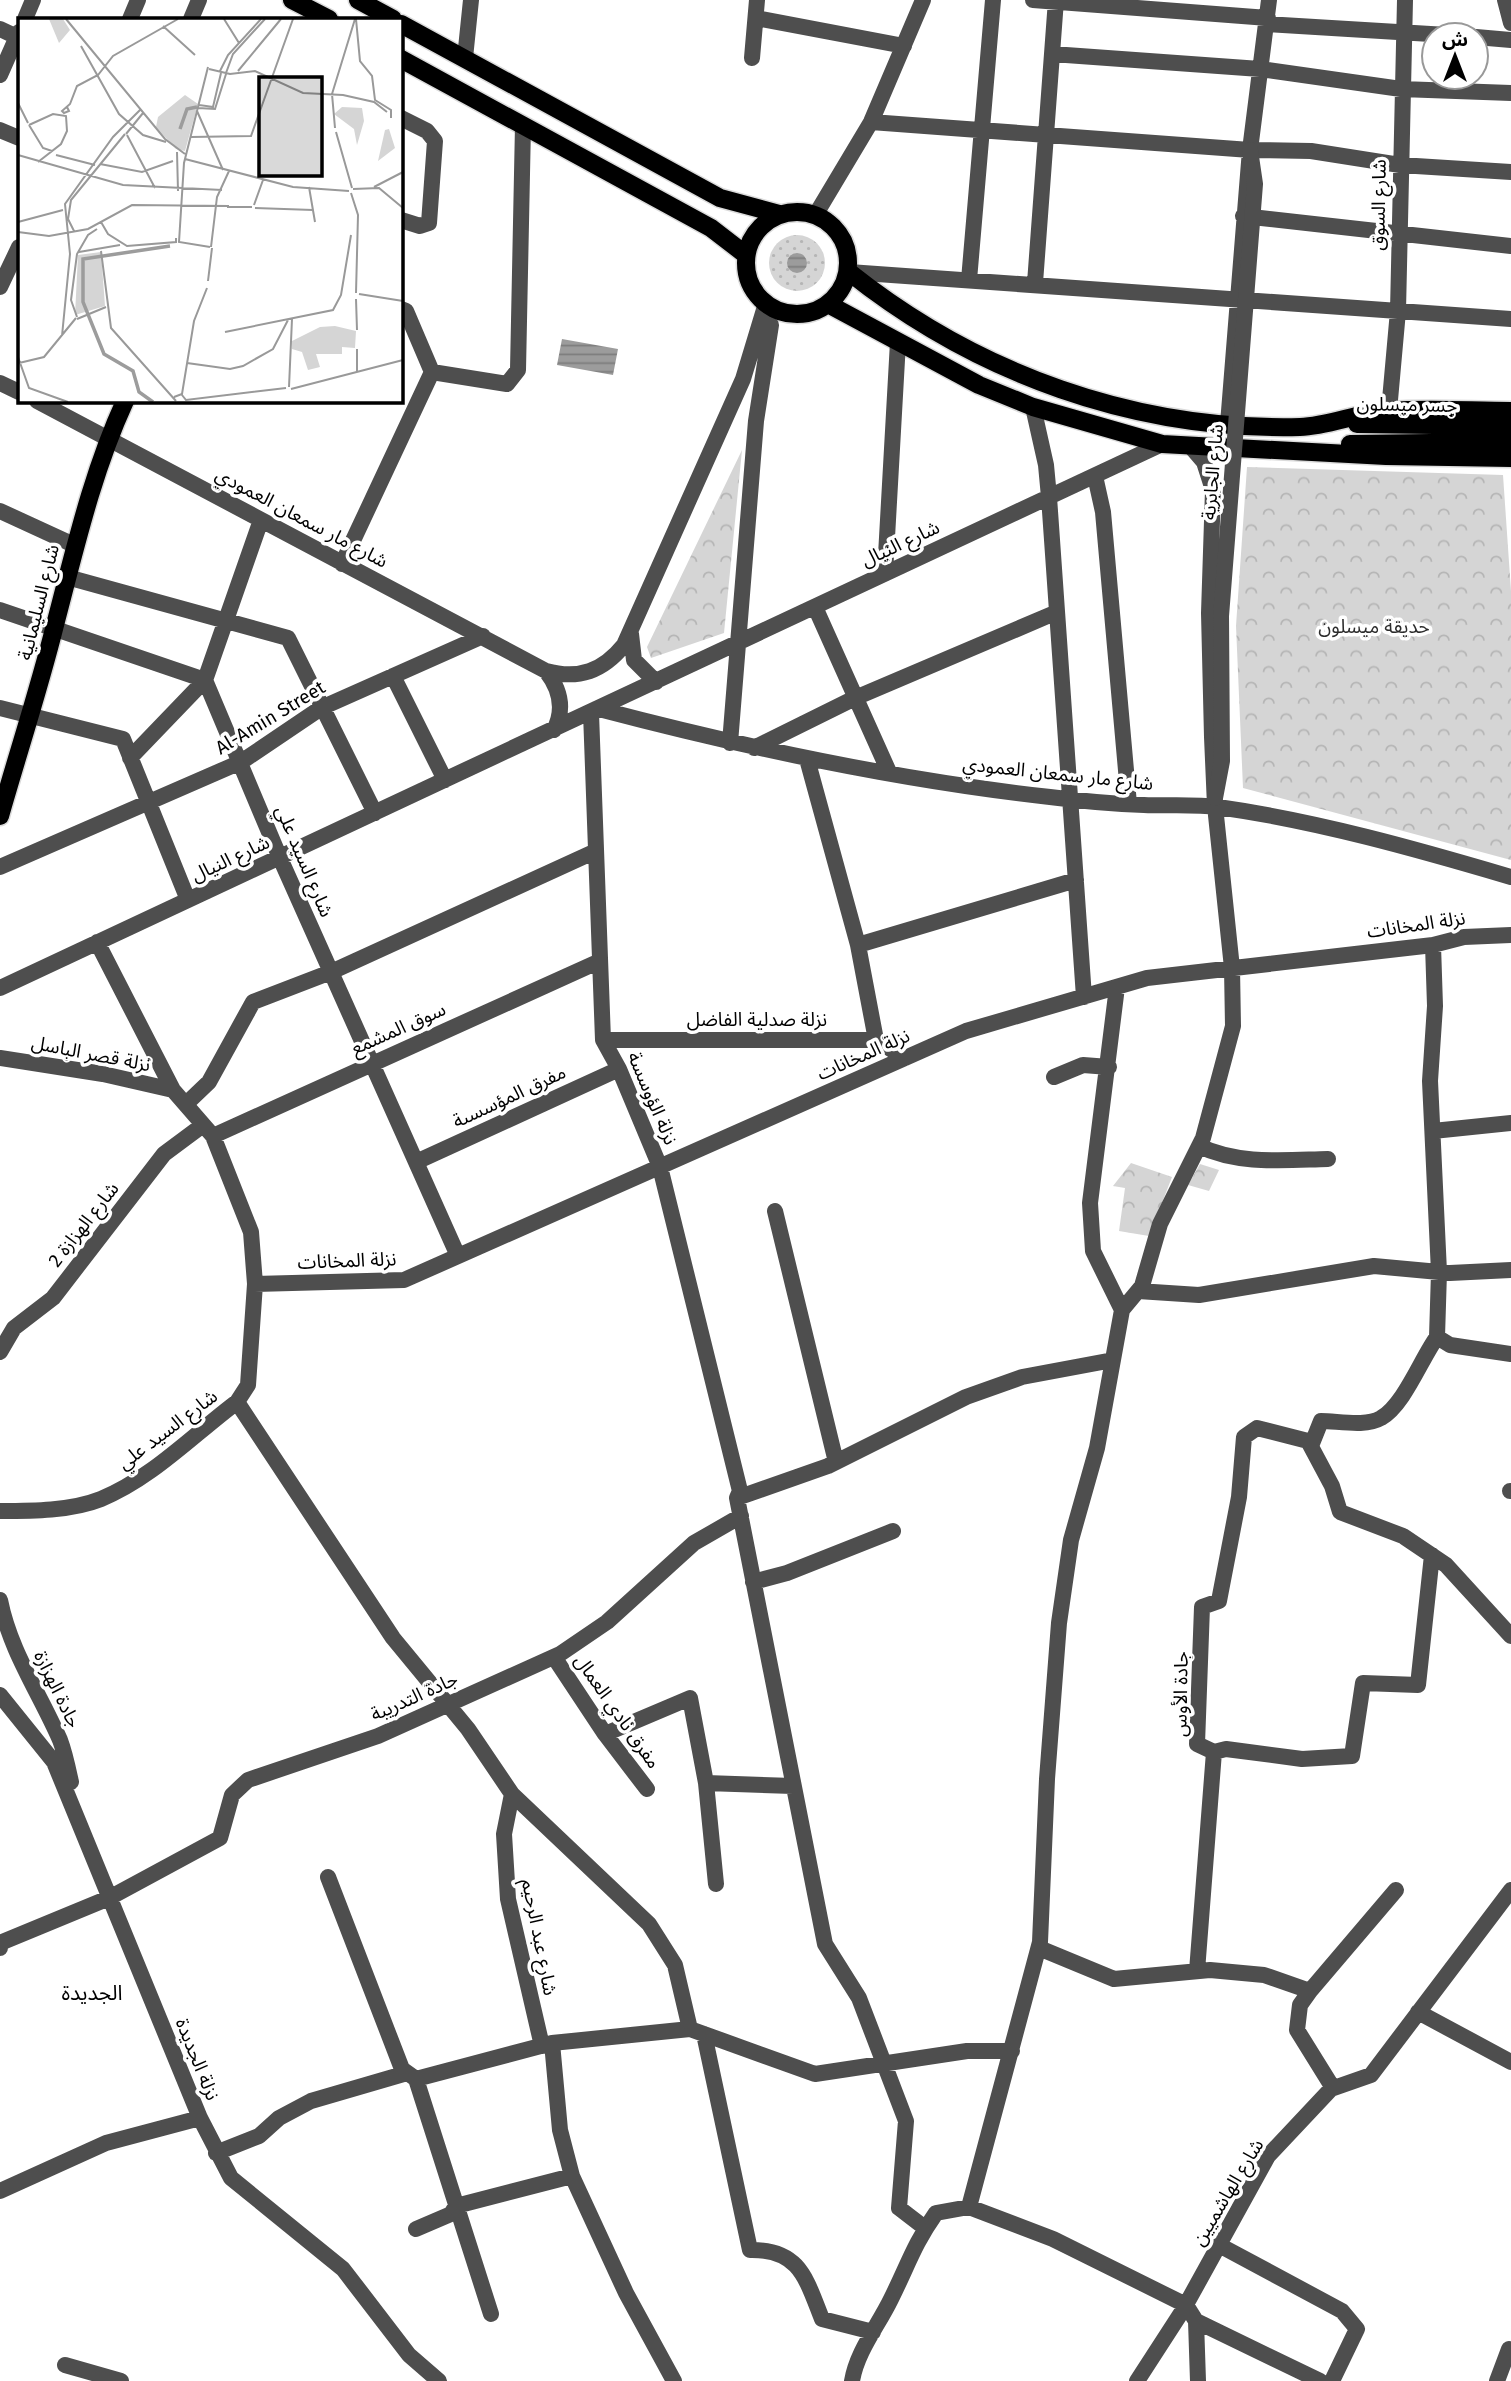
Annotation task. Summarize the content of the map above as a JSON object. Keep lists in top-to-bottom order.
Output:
{
  "streets": {
    "main road": ["جسر ميسلون", "شارع السليمانية"],
    "street": [
      "شارع السوق",
      "شارع الجابرية",
      "شارع مار سمعان العمودي",
      "شارع النيال",
      "Al-Amin Street",
      "شارع السيد علي",
      "نزلة المخانات",
      "نزلة صدلية الفاضل",
      "سوق المشمع",
      "نزلة قصر الباسل",
      "مفرق المؤسسىة",
      "نزلة الؤوسسة",
      "شارع الهزازة 2",
      "جادة الهزازة",
      "جادة الأوس",
      "جادة التدريبة",
      "مفرق نادي العمال",
      "شارع عبد الرحيم",
      "نزلة الجديدة",
      "شارع الهاشميين"
    ]
  },
  "crossings": [
    ["شارع الجابرية", "شارع مار سمعان العمودي"],
    ["شارع مار سمعان العمودي", "شارع النيال"],
    ["شارع مار سمعان العمودي", "شارع السليمانية"],
    ["شارع مار سمعان العمودي", "Al-Amin Street"],
    ["شارع مار سمعان العمودي", "نزلة الؤوسسة"],
    ["شارع النيال", "شارع السيد علي"],
    ["شارع النيال", "نزلة الؤوسسة"],
    ["Al-Amin Street", "شارع السيد علي"],
    ["شارع السيد علي", "نزلة المخانات"],
    ["شارع السيد علي", "سوق المشمع"],
    ["شارع السيد علي", "نزلة قصر الباسل"],
    ["شارع السيد علي", "مفرق المؤسسىة"],
    ["شارع السيد علي", "شارع الهزازة 2"],
    ["نزلة المخانات", "نزلة الؤوسسة"],
    ["نزلة صدلية الفاضل", "نزلة الؤوسسة"],
    ["سوق المشمع", "نزلة الؤوسسة"],
    ["سوق المشمع", "شارع الهزازة 2"],
    ["مفرق المؤسسىة", "نزلة الؤوسسة"],
    ["نزلة الؤوسسة", "جادة التدريبة"],
    ["جادة الهزازة", "نزلة الجديدة"],
    ["جادة التدريبة", "مفرق نادي العمال"],
    ["جادة التدريبة", "نزلة الجديدة"]
  ],
  "districts": ["الجديدة"],
  "parks": ["حديقة ميسلون"],
  "north": "top"
}
